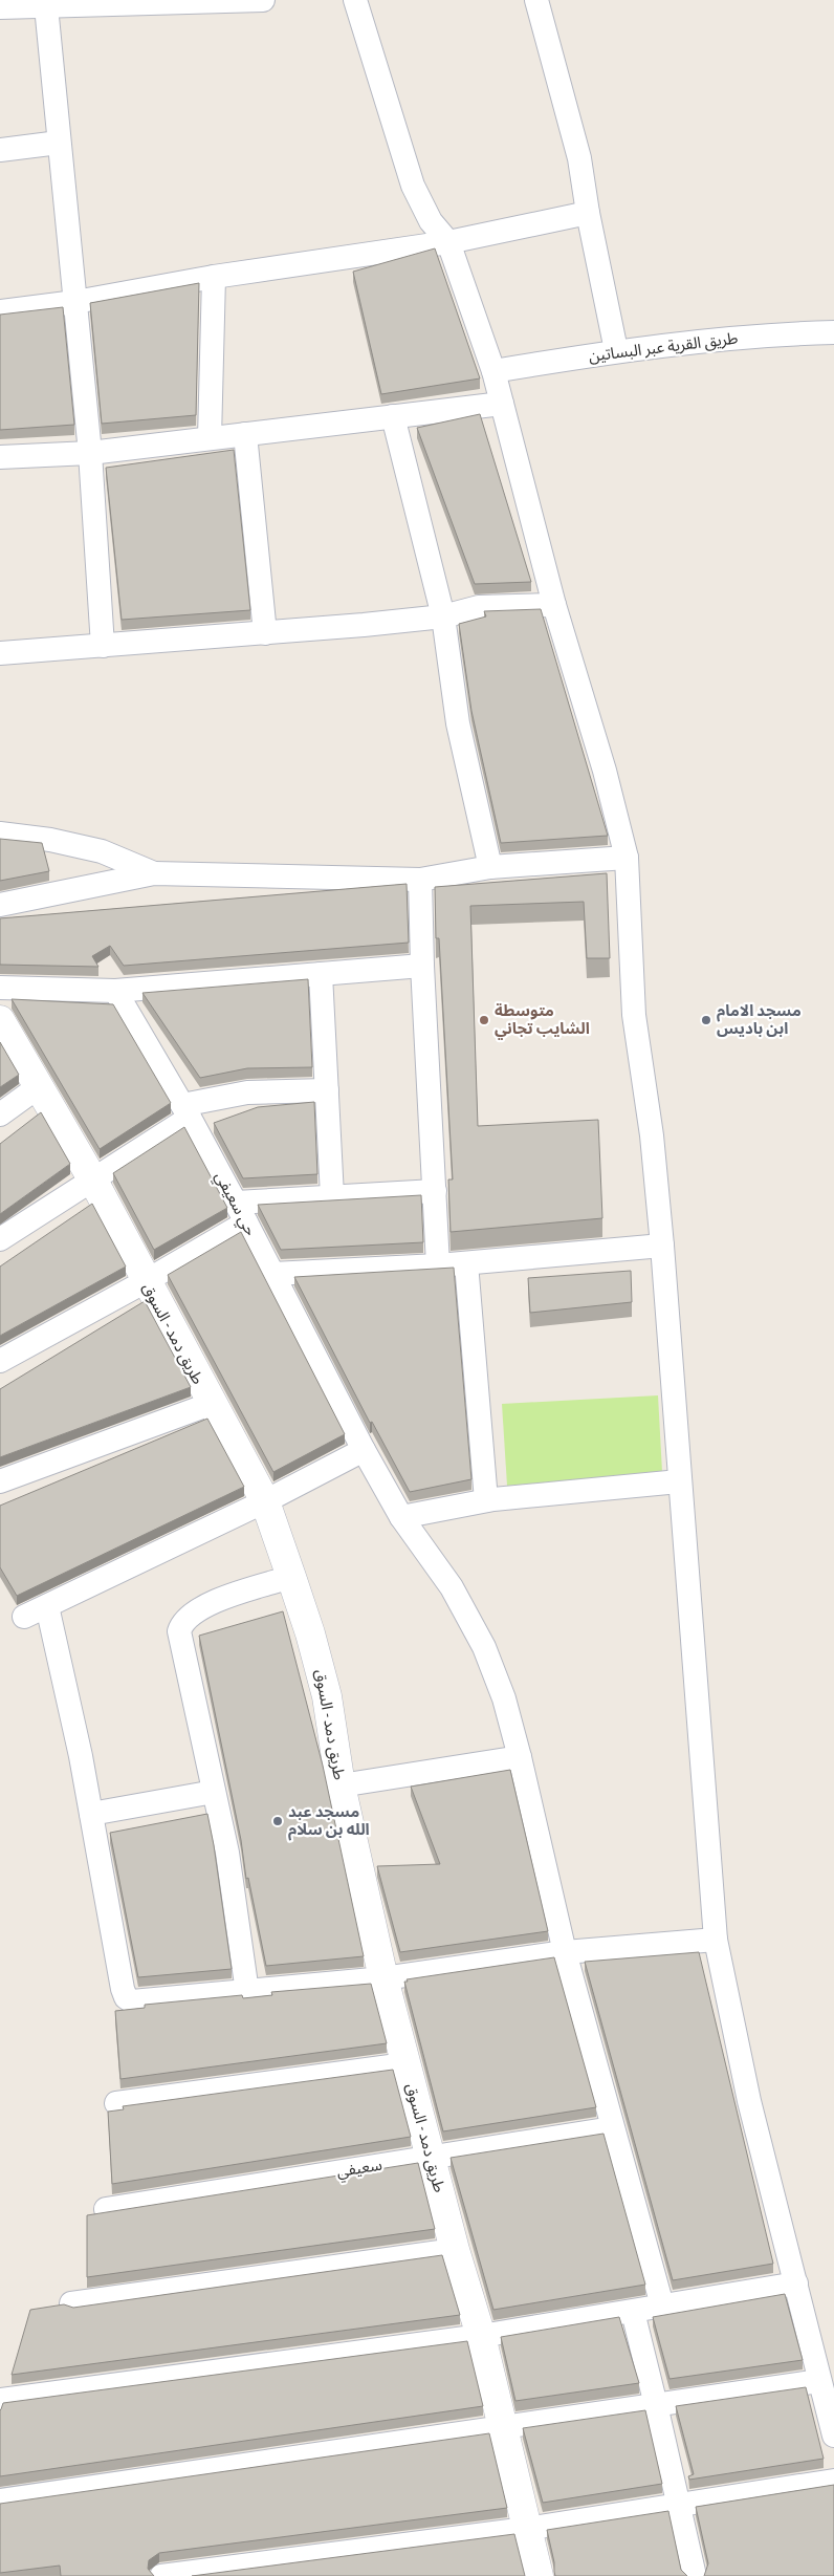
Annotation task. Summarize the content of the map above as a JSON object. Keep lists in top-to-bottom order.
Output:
{
  "streets": {
    "main road": ["طريق دمد - السوق"],
    "street": ["طريق القرية عبر البساتين", "حي سعيفي", "سعيفي"]
  },
  "crossings": [
    ["حي سعيفي", "سعيفي"],
    ["طريق دمد - السوق", "سعيفي"]
  ],
  "places": ["متوسطة الشايب تجاني", "مسجد الامام ابن باديس", "مسجد عبد الله بن سلام"]
}
